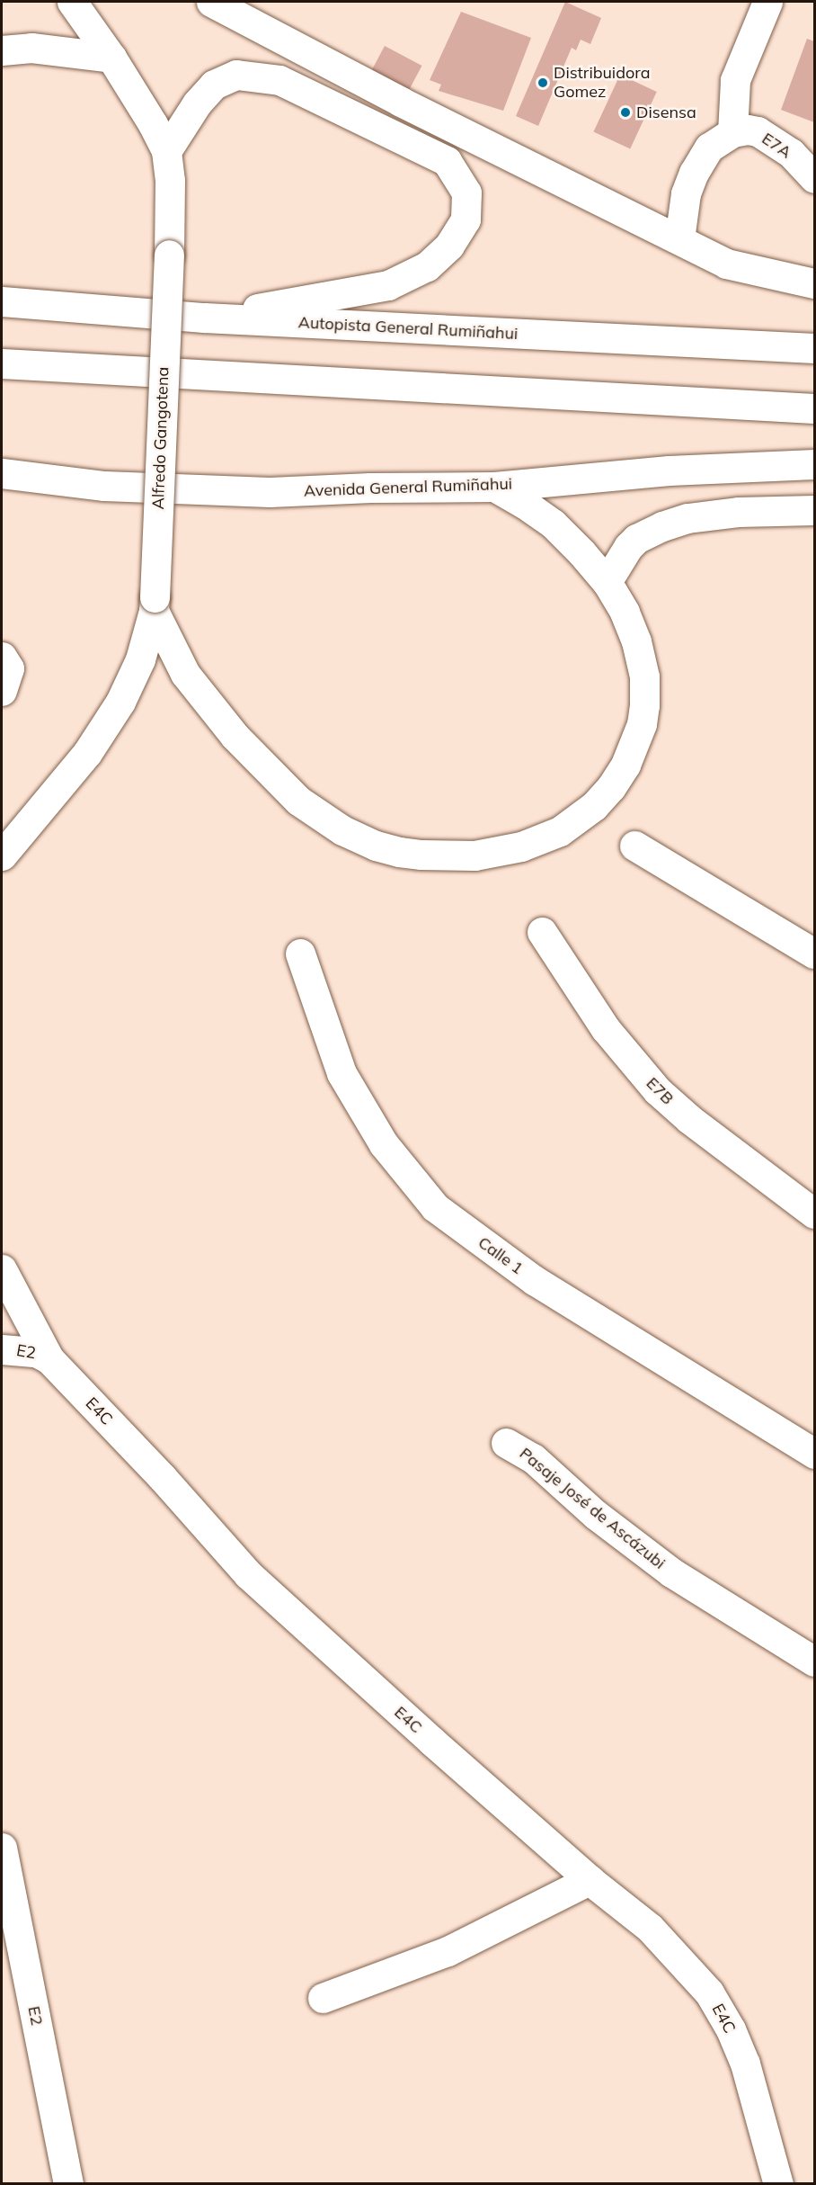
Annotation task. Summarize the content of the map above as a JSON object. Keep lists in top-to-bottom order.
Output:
{
  "streets": {
    "main road": [
      "E7A",
      "Autopista General Rumiñahui",
      "Alfredo Gangotena",
      "Avenida General Rumiñahui",
      "E7B",
      "Calle 1",
      "E2",
      "E4C",
      "Pasaje José de Ascázubi"
    ]
  },
  "crossings": [
    ["E2", "E4C"]
  ],
  "places": ["Distribuidora Gomez", "Disensa"]
}
